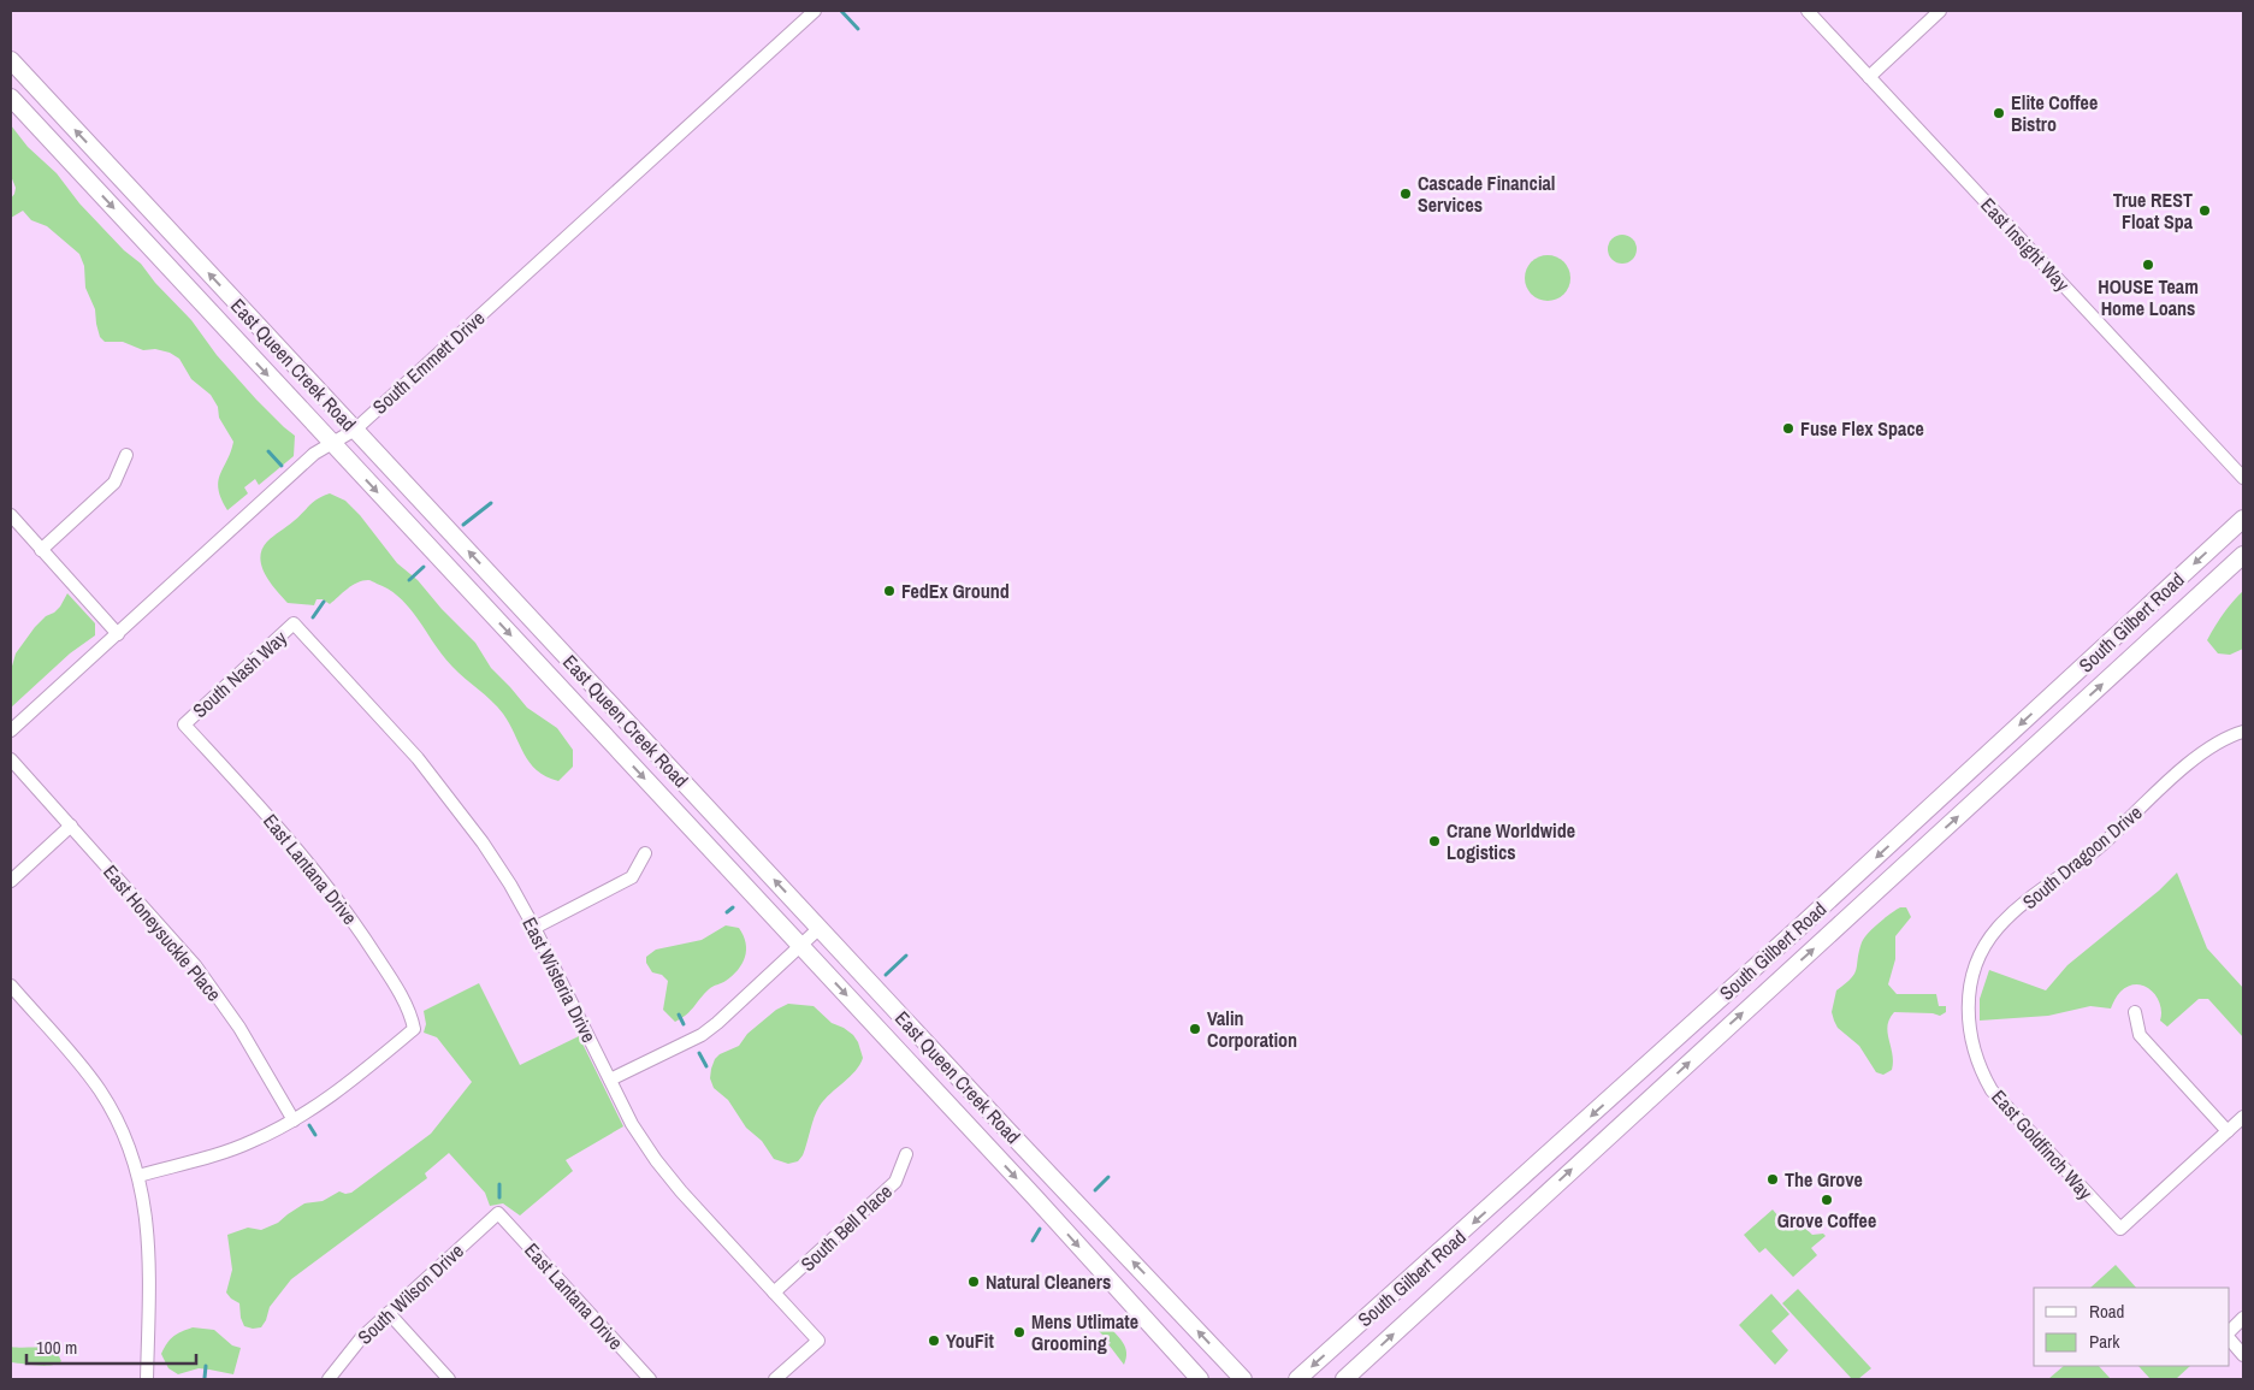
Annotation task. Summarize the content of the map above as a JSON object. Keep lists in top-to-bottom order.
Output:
{
  "streets": {
    "main road": ["East Queen Creek Road", "South Gilbert Road"],
    "street": [
      "East Insight Way",
      "South Emmett Drive",
      "South Nash Way",
      "South Dragoon Drive",
      "East Lantana Drive",
      "East Honeysuckle Place",
      "East Wisteria Drive",
      "East Goldfinch Way",
      "South Bell Place",
      "South Wilson Drive"
    ]
  },
  "crossings": [
    ["South Emmett Drive", "East Queen Creek Road"],
    ["South Nash Way", "East Lantana Drive"],
    ["South Nash Way", "East Wisteria Drive"],
    ["South Dragoon Drive", "East Goldfinch Way"],
    ["East Lantana Drive", "East Honeysuckle Place"],
    ["East Lantana Drive", "South Wilson Drive"],
    ["East Wisteria Drive", "South Bell Place"]
  ],
  "places": [
    "Elite Coffee Bistro",
    "Cascade Financial Services",
    "True REST Float Spa",
    "HOUSE Team Home Loans",
    "Fuse Flex Space",
    "FedEx Ground",
    "Crane Worldwide Logistics",
    "Valin Corporation",
    "The Grove",
    "Grove Coffee",
    "Natural Cleaners",
    "Mens Utlimate Grooming",
    "YouFit"
  ],
  "legend": ["Road", "Park"],
  "scale_bar": "100 m"
}
